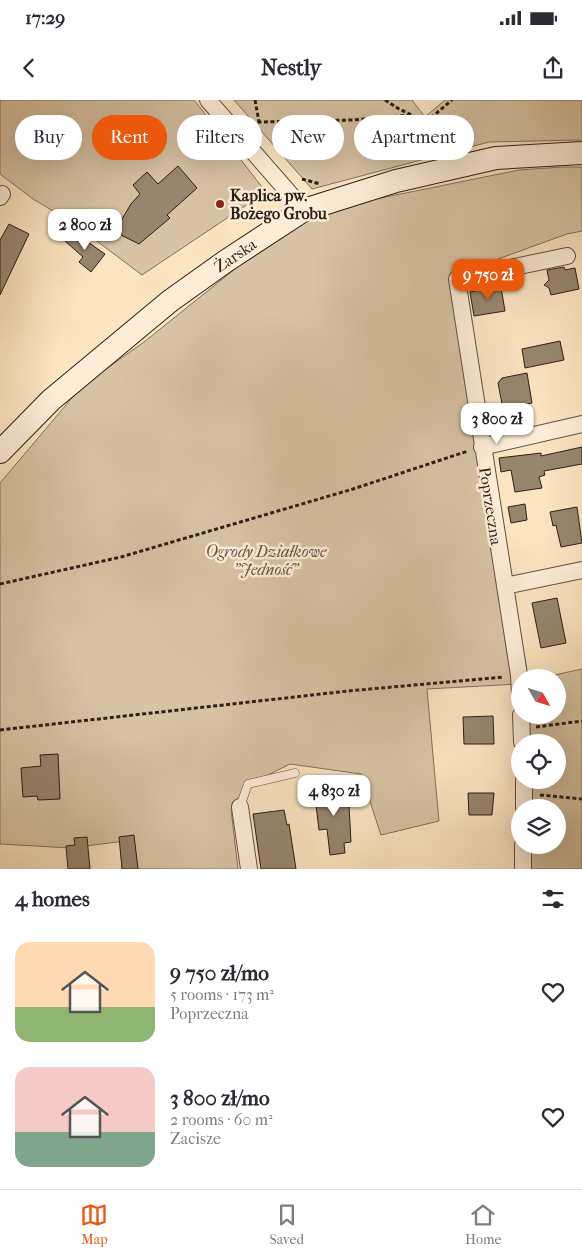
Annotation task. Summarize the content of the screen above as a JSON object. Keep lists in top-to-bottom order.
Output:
{
  "streets": {
    "street": ["Żarska", "Poprzeczna"]
  },
  "parks": ["Ogrody Działkowe \"Jedność\""],
  "places": ["Kaplica pw. Bożego Grobu"],
  "north": "bottom right",
  "page": {
    "status": "17:29",
    "header": "Nestly",
    "chip": [
      "Buy",
      "Rent",
      "Filters",
      "New",
      "Apartment"
    ],
    "price": [
      "2 800 zł",
      "9 750 zł",
      "3 800 zł",
      "4 830 zł"
    ],
    "heading": "4 homes",
    "list": [
      {
        "name": "9 750 zł/mo",
        "note": "5 rooms · 173 m² · Poprzeczna"
      },
      {
        "name": "3 800 zł/mo",
        "note": "2 rooms · 60 m² · Zacisze"
      }
    ],
    "tabs": ["Map", "Saved", "Home"]
  }
}
